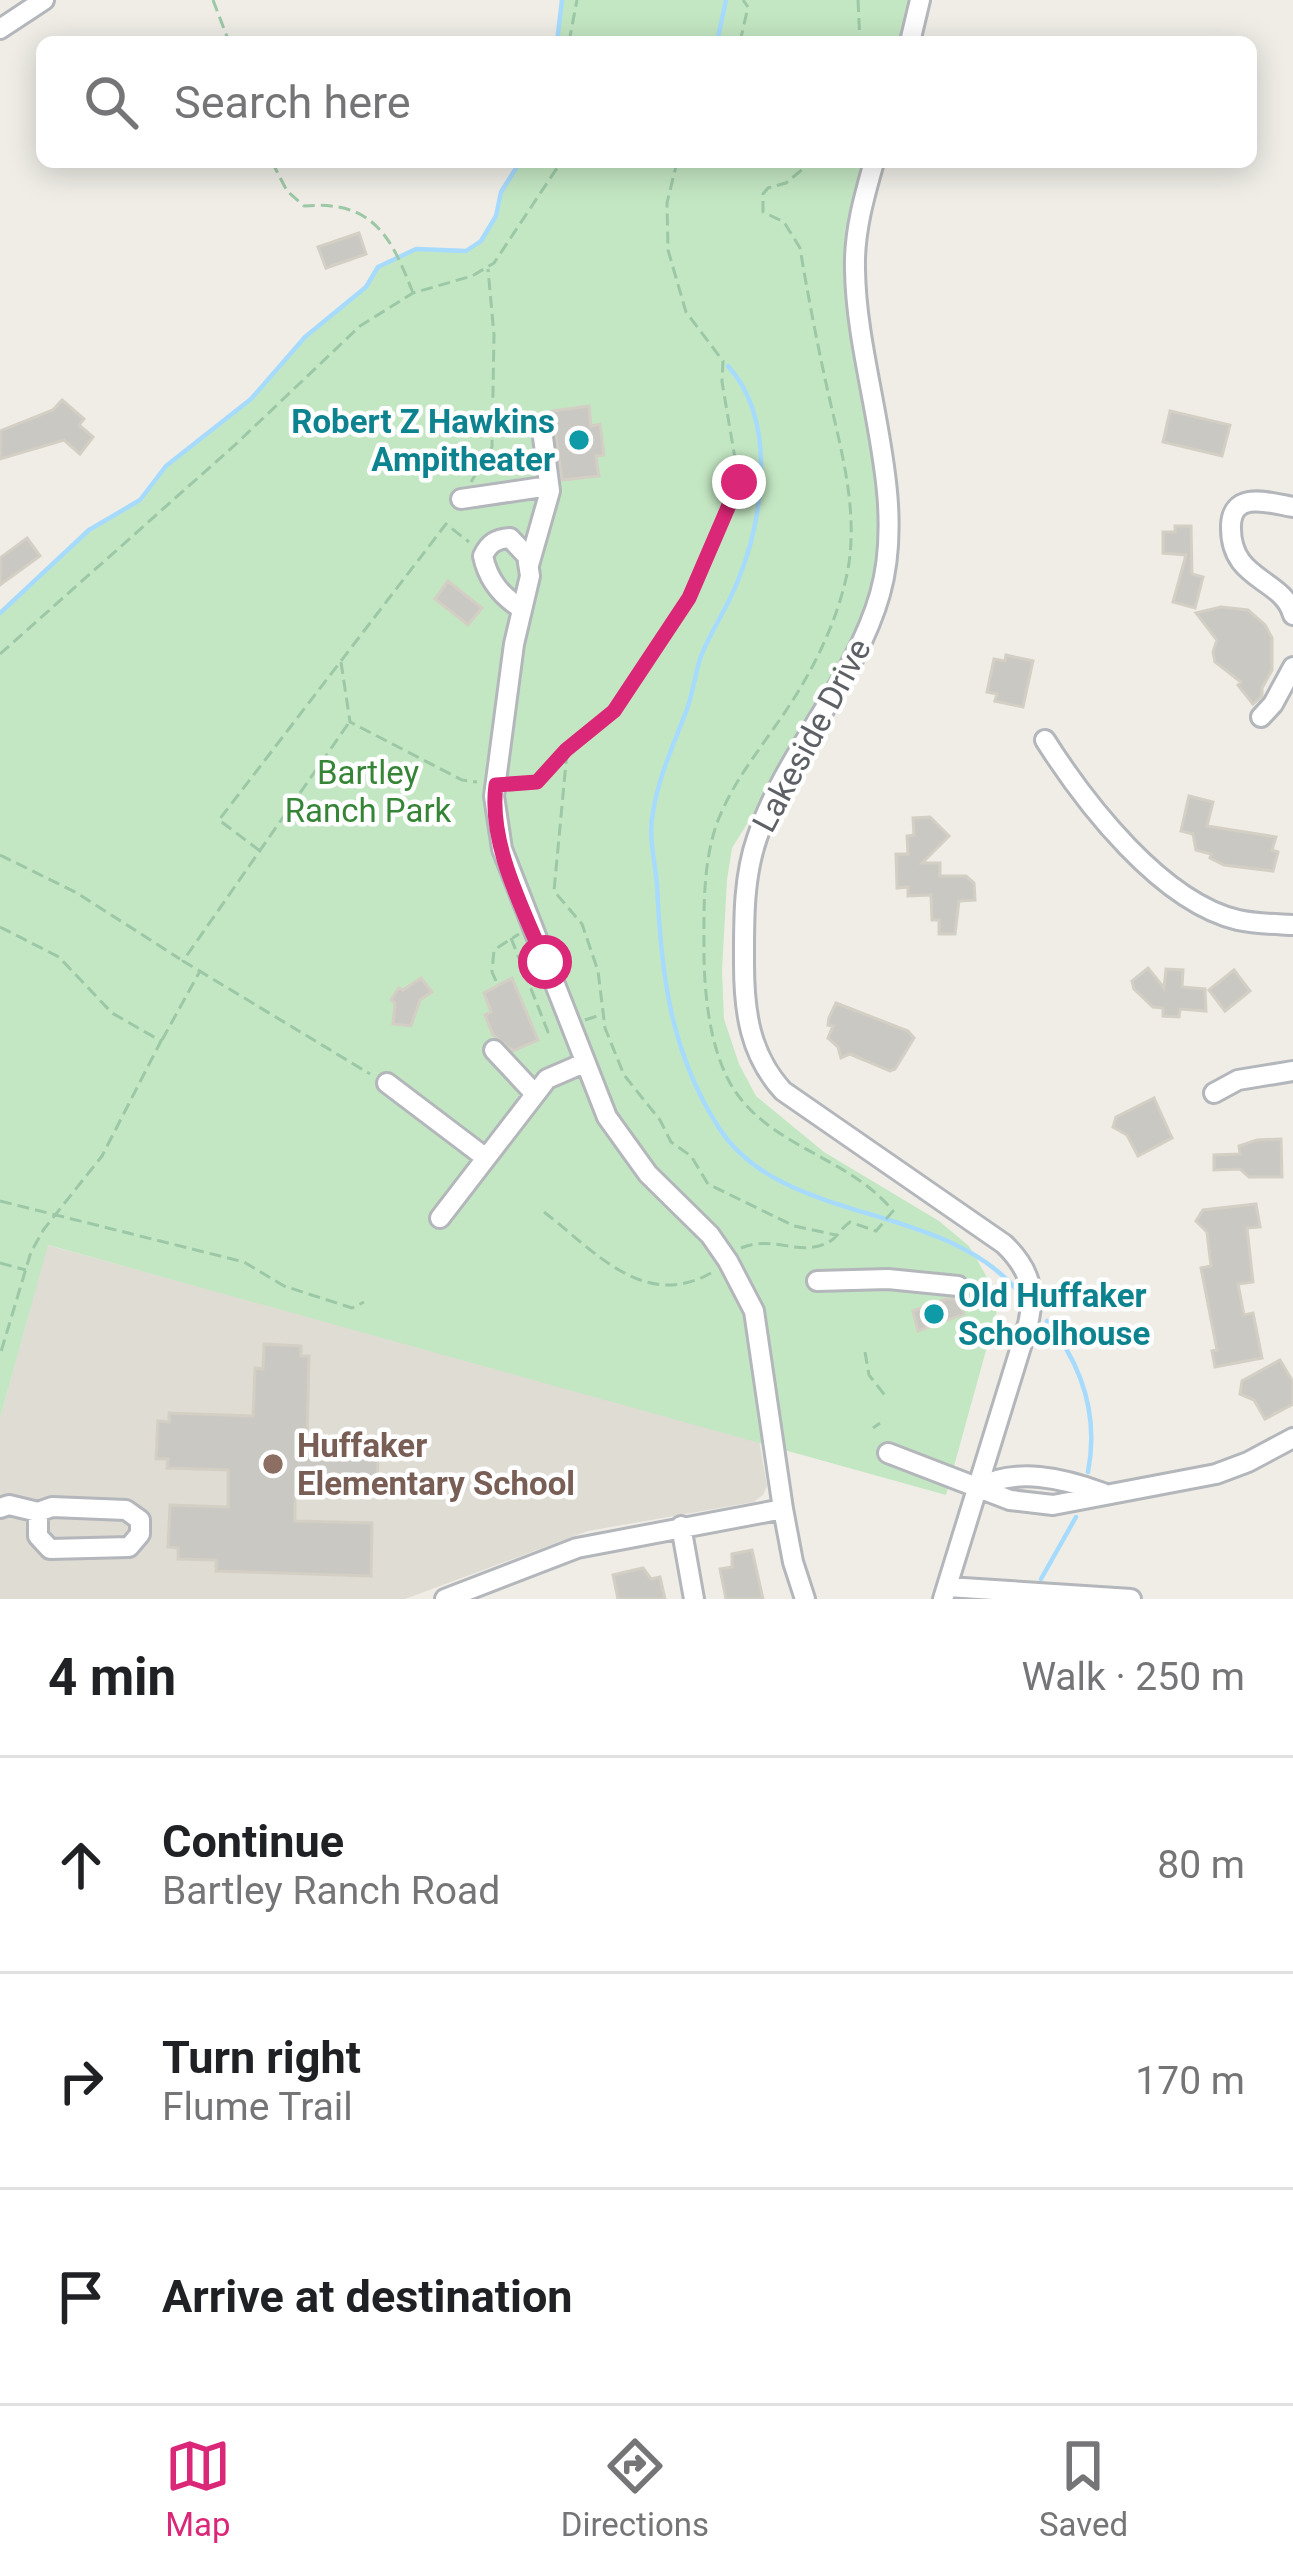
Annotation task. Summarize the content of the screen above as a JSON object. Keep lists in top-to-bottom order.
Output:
{
  "streets": {
    "street": ["Lakeside Drive"]
  },
  "parks": ["Bartley Ranch Park"],
  "places": ["Robert Z Hawkins Ampitheater", "Old Huffaker Schoolhouse", "Huffaker Elementary School"],
  "page": {
    "search": "Search here",
    "heading": ["4 min", "Walk · 250 m"],
    "list": [
      ["Continue", "Bartley Ranch Road", "80 m"],
      ["Turn right", "Flume Trail", "170 m"],
      "Arrive at destination"
    ],
    "nav": ["Map", "Directions", "Saved"]
  }
}
